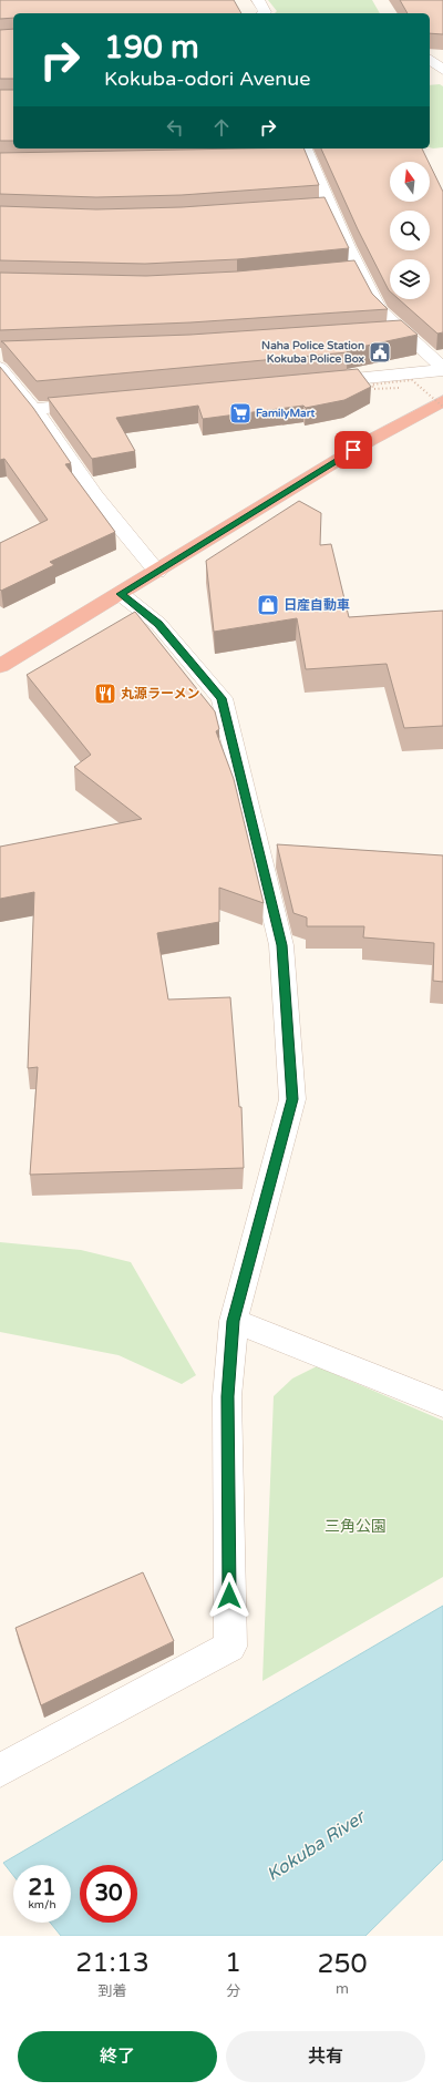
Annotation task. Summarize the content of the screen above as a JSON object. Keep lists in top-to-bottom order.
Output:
{
  "water": ["Kokuba River"],
  "parks": ["三角公園"],
  "places": {
    "public building": ["Naha Police Station Kokuba Police Box"],
    "supermarket": ["FamilyMart"],
    "shop": ["日産自動車"],
    "restaurant": ["丸源ラーメン"]
  },
  "north": "top",
  "page": {
    "turn": ["190 m", "Kokuba-odori Avenue"],
    "speed": "21 km/h",
    "limit": "30",
    "eta": [
      "21:13",
      "到着",
      "1",
      "分",
      "250",
      "m"
    ],
    "buttons": ["終了", "共有"]
  }
}
